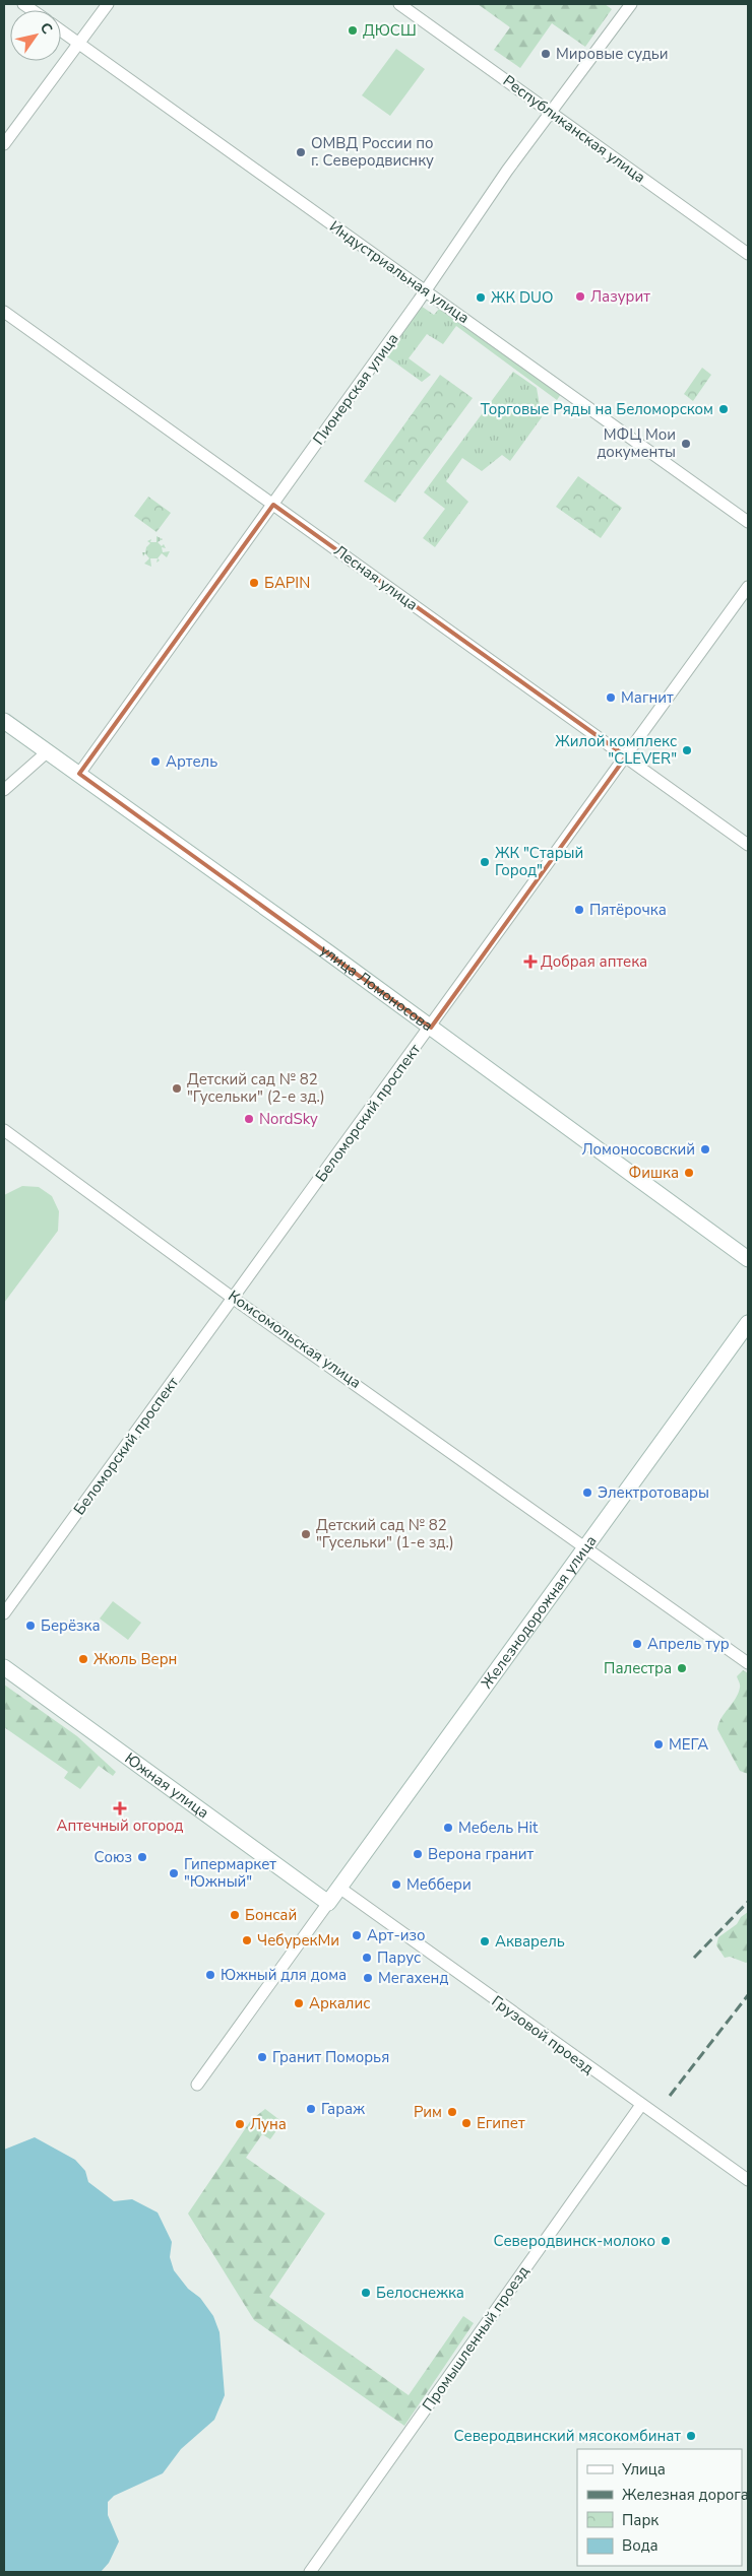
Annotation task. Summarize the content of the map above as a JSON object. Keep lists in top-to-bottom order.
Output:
{
  "streets": {
    "main road": ["улица Ломоносова", "Железнодорожная улица", "Южная улица"],
    "street": [
      "Республиканская улица",
      "Индустриальная улица",
      "Пионерская улица",
      "Лесная улица",
      "Беломорский проспект",
      "Комсомольская улица",
      "Грузовой проезд",
      "Промышленный проезд"
    ]
  },
  "crossings": [
    ["Республиканская улица", "Пионерская улица"],
    ["Индустриальная улица", "Пионерская улица"],
    ["Пионерская улица", "Лесная улица"],
    ["Пионерская улица", "улица Ломоносова"],
    ["Лесная улица", "Беломорский проспект"],
    ["улица Ломоносова", "Беломорский проспект"],
    ["Беломорский проспект", "Комсомольская улица"],
    ["Комсомольская улица", "Железнодорожная улица"],
    ["Железнодорожная улица", "Южная улица"],
    ["Железнодорожная улица", "Грузовой проезд"],
    ["Грузовой проезд", "Промышленный проезд"]
  ],
  "places": {
    "other": [
      "ДЮСШ",
      "Мировые судьи",
      "ОМВД России по г. Северодвиснку",
      "Лазурит",
      "ЖК DUO",
      "Торговые Ряды на Беломорском",
      "МФЦ Мои документы",
      "БАРIN",
      "Магнит",
      "Жилой комплекс \"СLEVER\"",
      "Артель",
      "ЖК \"Старый Город\"",
      "Пятёрочка",
      "Детский сад № 82 \"Гусельки\" (2-е зд.)",
      "NordSky",
      "Ломоносовский",
      "Фишка",
      "Электротовары",
      "Детский сад № 82 \"Гусельки\" (1-е зд.)",
      "Берёзка",
      "Апрель тур",
      "Жюль Верн",
      "Палестра",
      "МЕГА",
      "Мебель Hit",
      "Верона гранит",
      "Союз",
      "Гипермаркет \"Южный\"",
      "Меббери",
      "Бонсай",
      "Арт-изо",
      "ЧебурекМи",
      "Акварель",
      "Парус",
      "Южный для дома",
      "Мегахенд",
      "Аркалис",
      "Гранит Поморья",
      "Гараж",
      "Рим",
      "Египет",
      "Луна",
      "Северодвинск-молоко",
      "Белоснежка",
      "Северодвинский мясокомбинат"
    ],
    "health": ["Добрая аптека", "Аптечный огород"]
  },
  "legend": [
    "Улица",
    "Железная дорога",
    "Парк",
    "Вода"
  ],
  "north": "top right"
}
